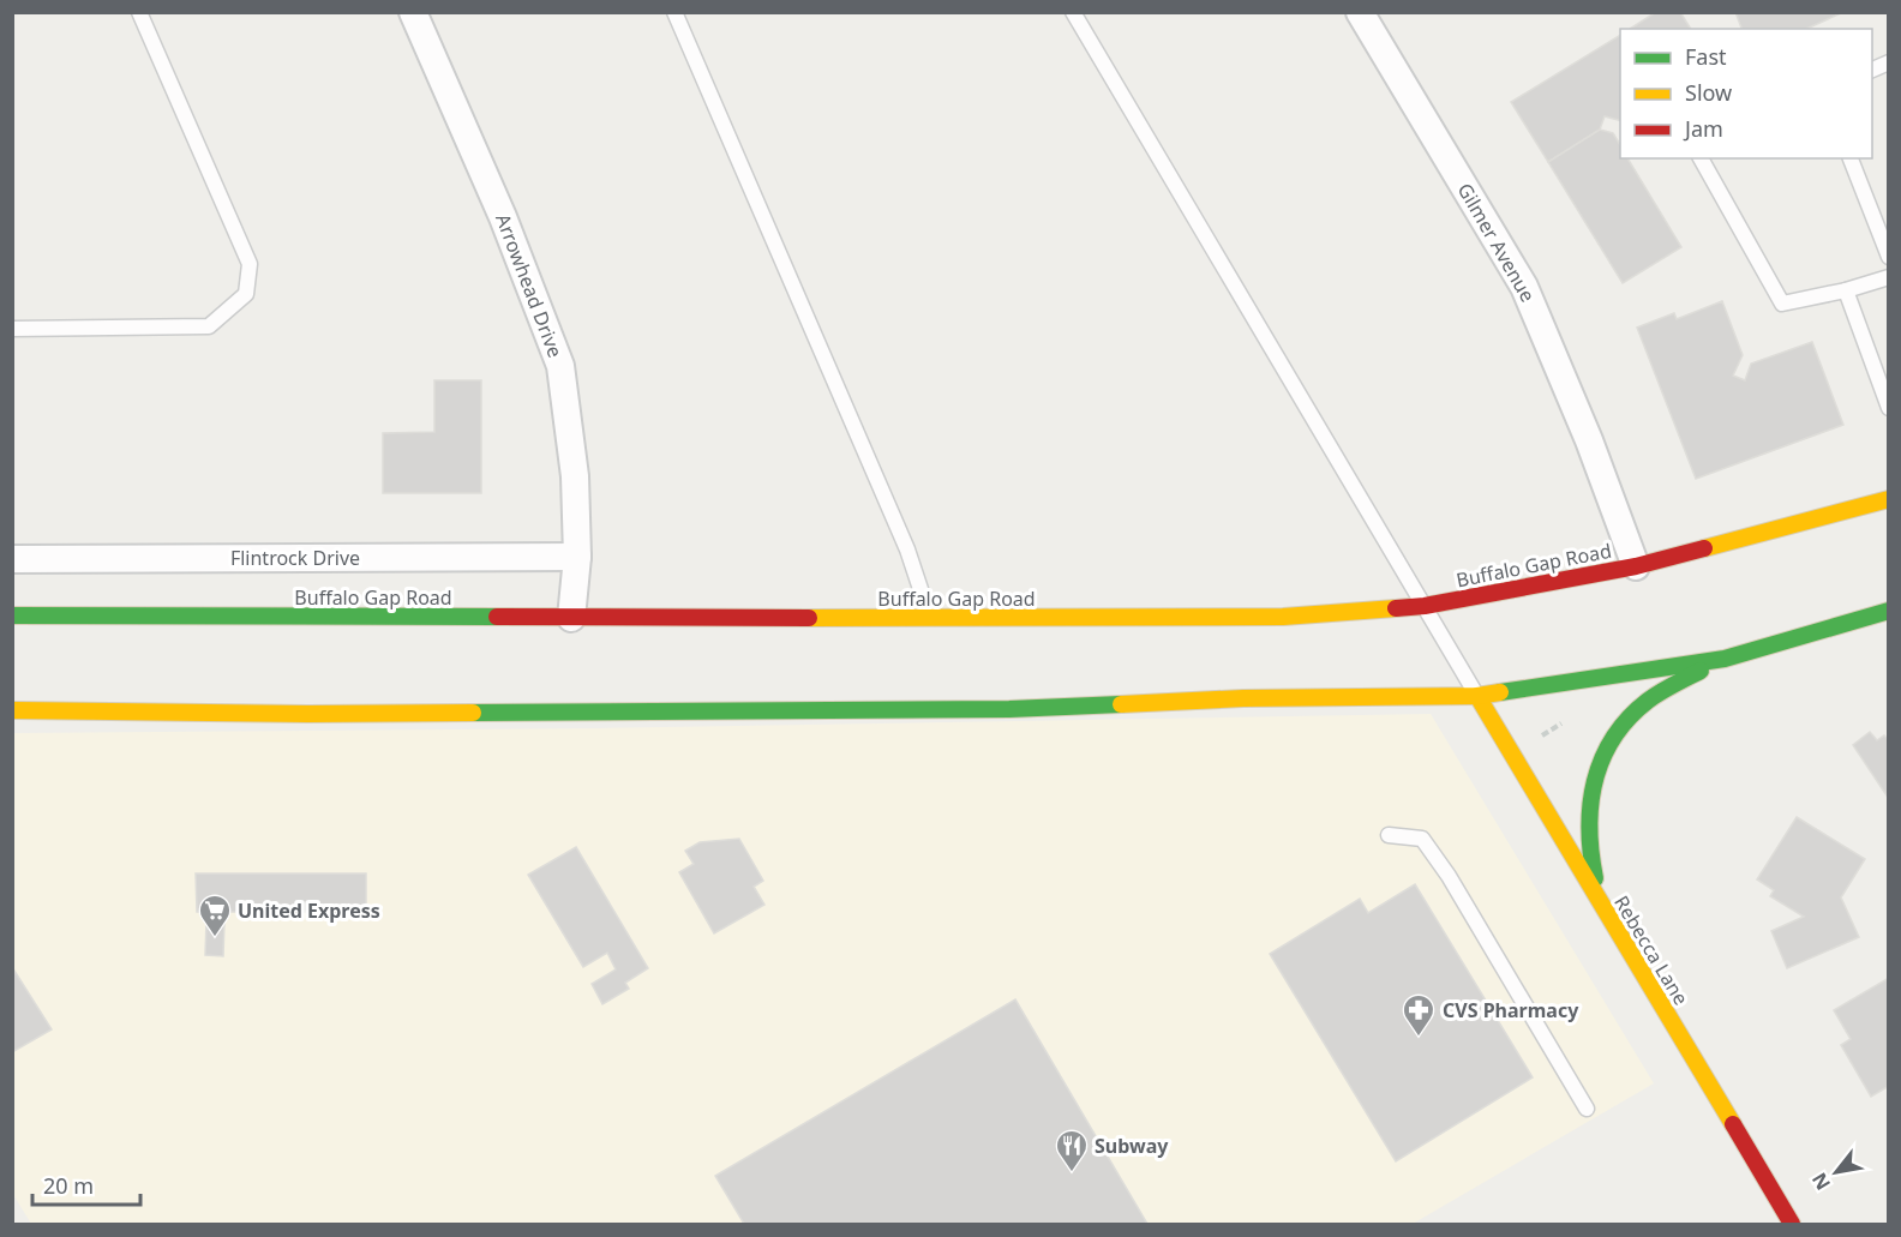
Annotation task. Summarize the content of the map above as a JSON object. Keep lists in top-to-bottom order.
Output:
{
  "streets": {
    "main road": ["Buffalo Gap Road", "Rebecca Lane"],
    "street": ["Gilmer Avenue", "Arrowhead Drive", "Flintrock Drive"]
  },
  "crossings": [
    ["Gilmer Avenue", "Buffalo Gap Road"],
    ["Arrowhead Drive", "Flintrock Drive"],
    ["Arrowhead Drive", "Buffalo Gap Road"]
  ],
  "places": {
    "supermarket": ["United Express"],
    "pharmacy": ["CVS Pharmacy"],
    "restaurant": ["Subway"]
  },
  "legend": ["Fast", "Slow", "Jam"],
  "scale_bar": "20 m",
  "north": "bottom left"
}
